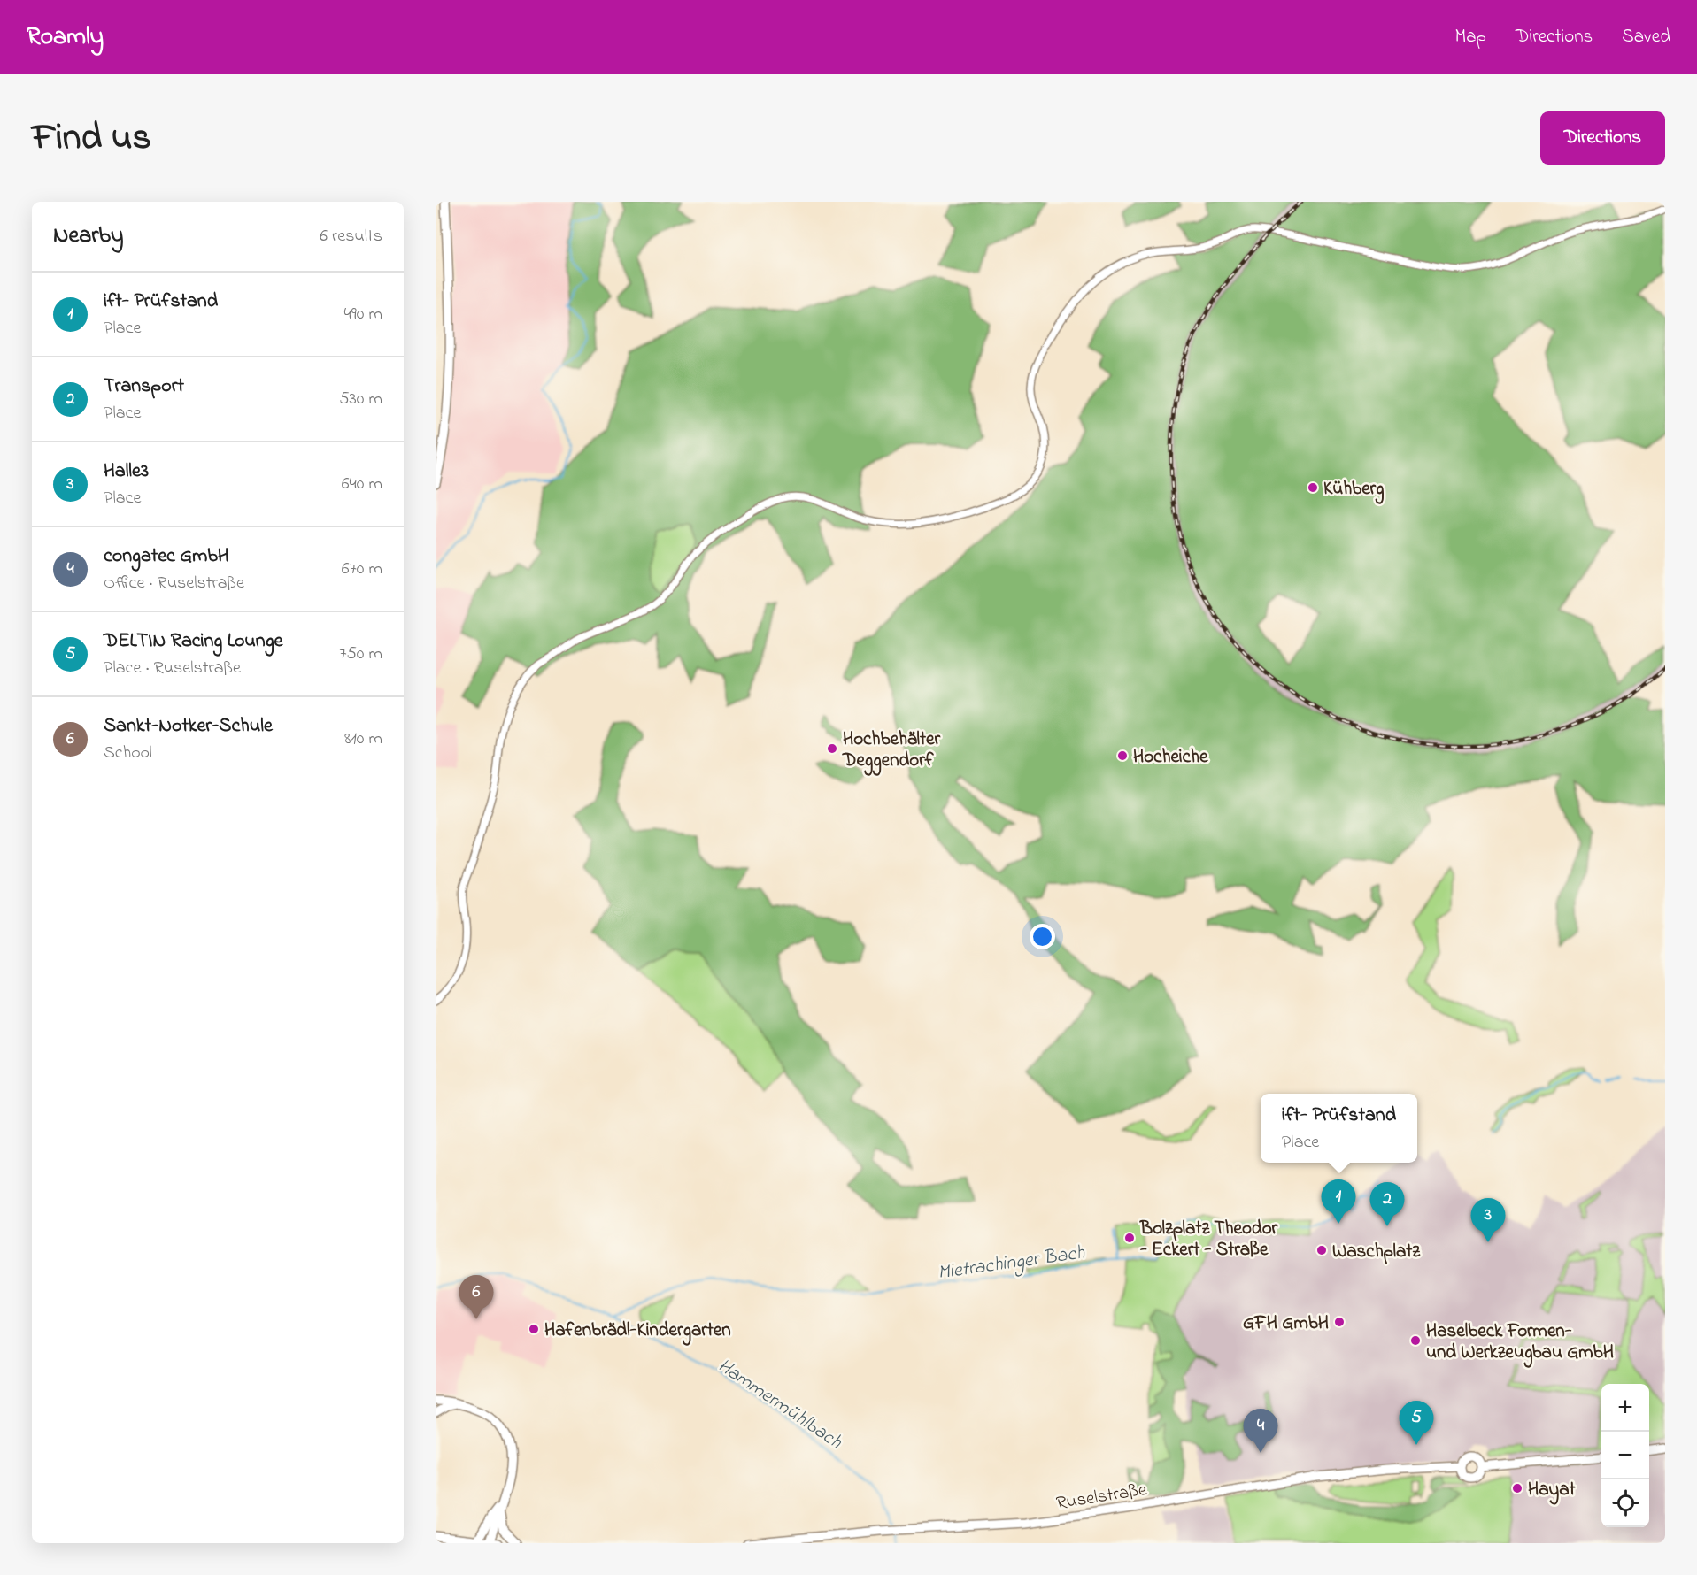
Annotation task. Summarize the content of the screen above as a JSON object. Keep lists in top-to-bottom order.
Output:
{
  "streets": {
    "main road": ["Ruselstraße"]
  },
  "water": ["Mietrachinger Bach", "Hammermühlbach"],
  "places": [
    "Kühberg",
    "Hochbehälter Deggendorf",
    "Hocheiche",
    "Bolzplatz Theodor - Eckert - Straße",
    "Waschplatz",
    "GFH GmbH",
    "Hafenbrädl-Kindergarten",
    "Haselbeck Formen- und Werkzeugbau GmbH",
    "Hayat"
  ],
  "page": {
    "header": "Roamly",
    "nav": ["Map", "Directions", "Saved"],
    "title": "Find us",
    "buttons": "Directions",
    "heading": ["Nearby", "6 results"],
    "list": [
      {
        "mark": "1",
        "name": "ift- Prüfstand",
        "note": "Place",
        "value": "490 m"
      },
      {
        "mark": "2",
        "name": "Transport",
        "note": "Place",
        "value": "530 m"
      },
      {
        "mark": "3",
        "name": "Halle3",
        "note": "Place",
        "value": "640 m"
      },
      {
        "mark": "4",
        "name": "congatec GmbH",
        "note": "Office · Ruselstraße",
        "value": "670 m"
      },
      {
        "mark": "5",
        "name": "DELTIN Racing Lounge",
        "note": "Place · Ruselstraße",
        "value": "750 m"
      },
      {
        "mark": "6",
        "name": "Sankt-Notker-Schule",
        "note": "School",
        "value": "810 m"
      }
    ],
    "popup": ["ift- Prüfstand", "Place"],
    "pins": [
      "1",
      "2",
      "3",
      "6",
      "5",
      "4"
    ],
    "map_buttons": ["+", "−"]
  }
}
